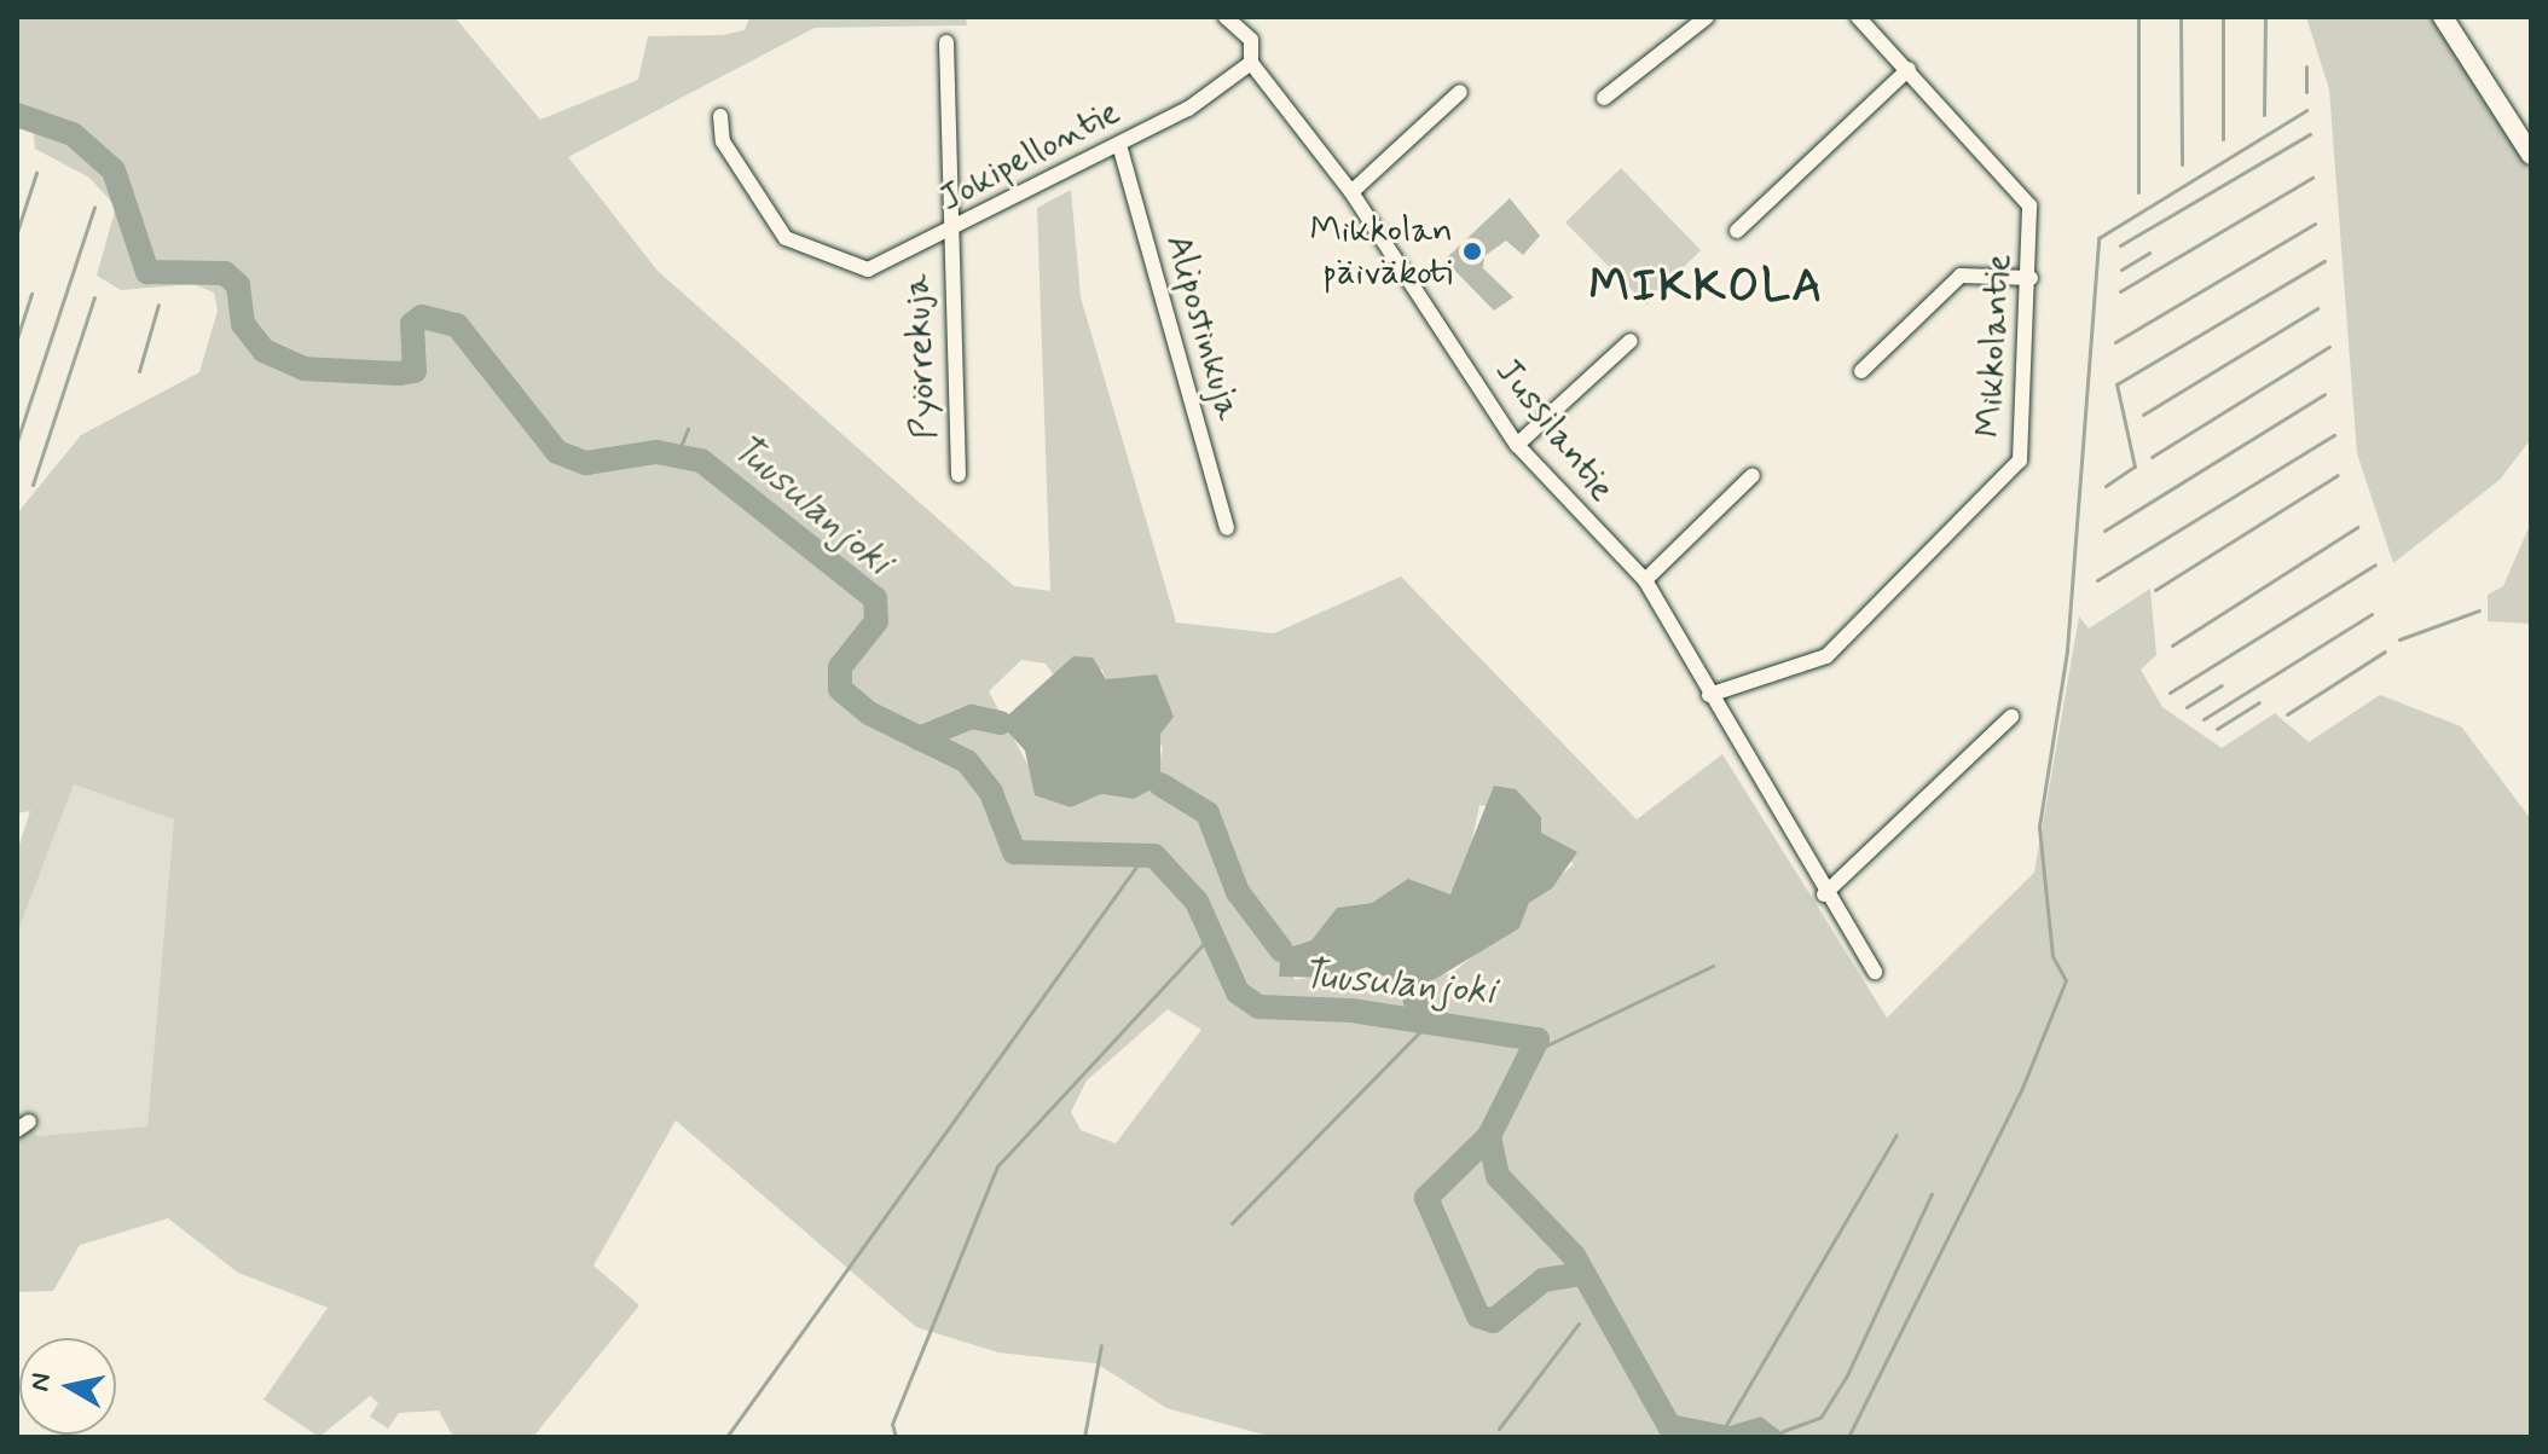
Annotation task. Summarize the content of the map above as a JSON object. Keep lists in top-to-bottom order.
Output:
{
  "streets": {
    "street": [
      "Jokipellontie",
      "Alipostinkuja",
      "Mikkolantie",
      "Pyörrekuja",
      "Jussilantie"
    ]
  },
  "crossings": [
    ["Jokipellontie", "Alipostinkuja"],
    ["Jokipellontie", "Pyörrekuja"],
    ["Jokipellontie", "Jussilantie"],
    ["Mikkolantie", "Jussilantie"]
  ],
  "districts": ["MIKKOLA"],
  "water": ["Tuusulanjoki"],
  "places": ["Mikkolan päiväkoti"],
  "north": "left"
}
